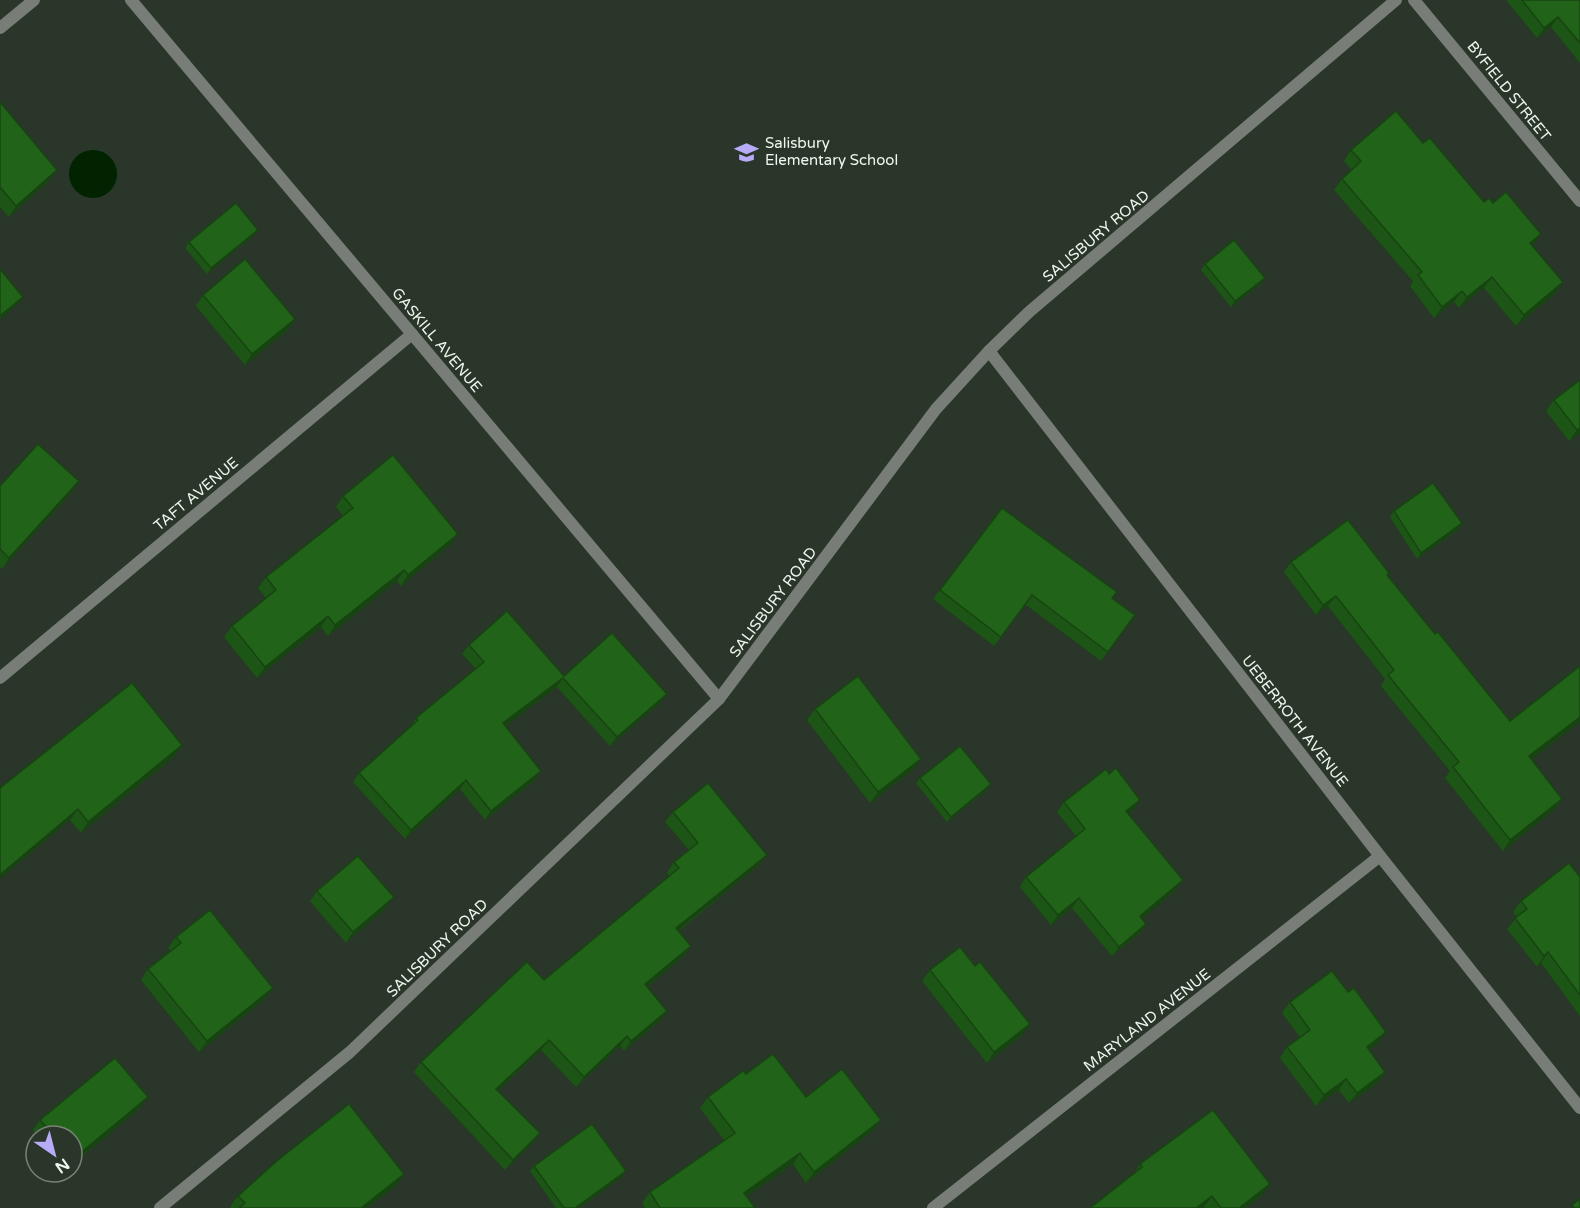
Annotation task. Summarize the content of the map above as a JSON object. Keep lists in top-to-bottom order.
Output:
{
  "streets": {
    "street": [
      "BYFIELD STREET",
      "SALISBURY ROAD",
      "GASKILL AVENUE",
      "TAFT AVENUE",
      "UEBERROTH AVENUE",
      "MARYLAND AVENUE"
    ]
  },
  "crossings": [
    ["SALISBURY ROAD", "GASKILL AVENUE"],
    ["SALISBURY ROAD", "UEBERROTH AVENUE"],
    ["GASKILL AVENUE", "TAFT AVENUE"],
    ["UEBERROTH AVENUE", "MARYLAND AVENUE"]
  ],
  "places": {
    "school or university": ["Salisbury Elementary School"]
  },
  "north": "bottom right"
}
